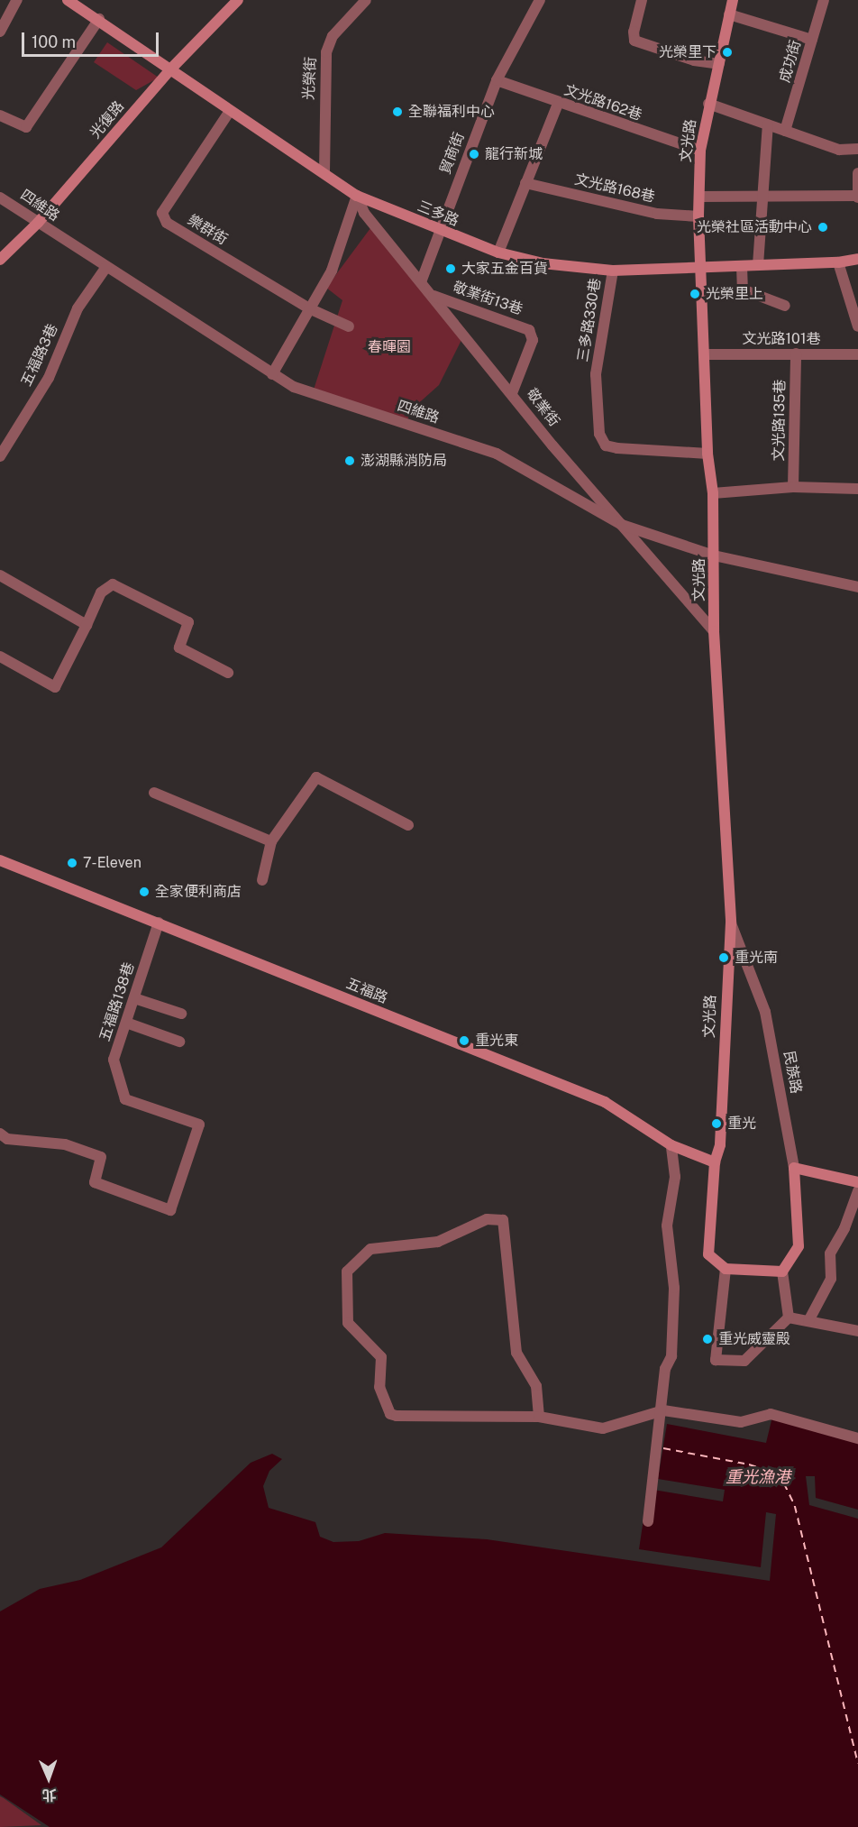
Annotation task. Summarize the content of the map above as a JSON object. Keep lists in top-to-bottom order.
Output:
{
  "streets": {
    "street": [
      "成功街",
      "光榮街",
      "文光路162巷",
      "光復路",
      "文光路",
      "貿商街",
      "文光路168巷",
      "四維路",
      "三多路",
      "樂群街",
      "敬業街13巷",
      "三多路330巷",
      "文光路101巷",
      "五福路3巷",
      "敬業街",
      "文光路135巷",
      "五福路",
      "五福路138巷",
      "民族路"
    ]
  },
  "crossings": [
    ["光榮街", "三多路"],
    ["文光路162巷", "文光路"],
    ["文光路162巷", "貿商街"],
    ["光復路", "四維路"],
    ["光復路", "三多路"],
    ["文光路", "文光路168巷"],
    ["文光路", "四維路"],
    ["文光路", "三多路"],
    ["文光路", "三多路330巷"],
    ["文光路", "文光路101巷"],
    ["文光路", "敬業街"],
    ["文光路", "五福路"],
    ["文光路", "民族路"],
    ["貿商街", "三多路"],
    ["貿商街", "敬業街"],
    ["四維路", "五福路3巷"],
    ["四維路", "敬業街"],
    ["三多路", "樂群街"],
    ["三多路", "三多路330巷"],
    ["三多路", "敬業街"],
    ["敬業街13巷", "敬業街"],
    ["文光路101巷", "文光路135巷"],
    ["五福路", "五福路138巷"]
  ],
  "water": ["重光漁港"],
  "parks": ["春暉園"],
  "places": [
    "光榮里下",
    "全聯福利中心",
    "龍行新城",
    "光榮社區活動中心",
    "大家五金百貨",
    "光榮里上",
    "澎湖縣消防局",
    "7-Eleven",
    "全家便利商店",
    "重光南",
    "重光東",
    "重光",
    "重光威靈殿"
  ],
  "scale_bar": "100 m",
  "north": "bottom"
}
